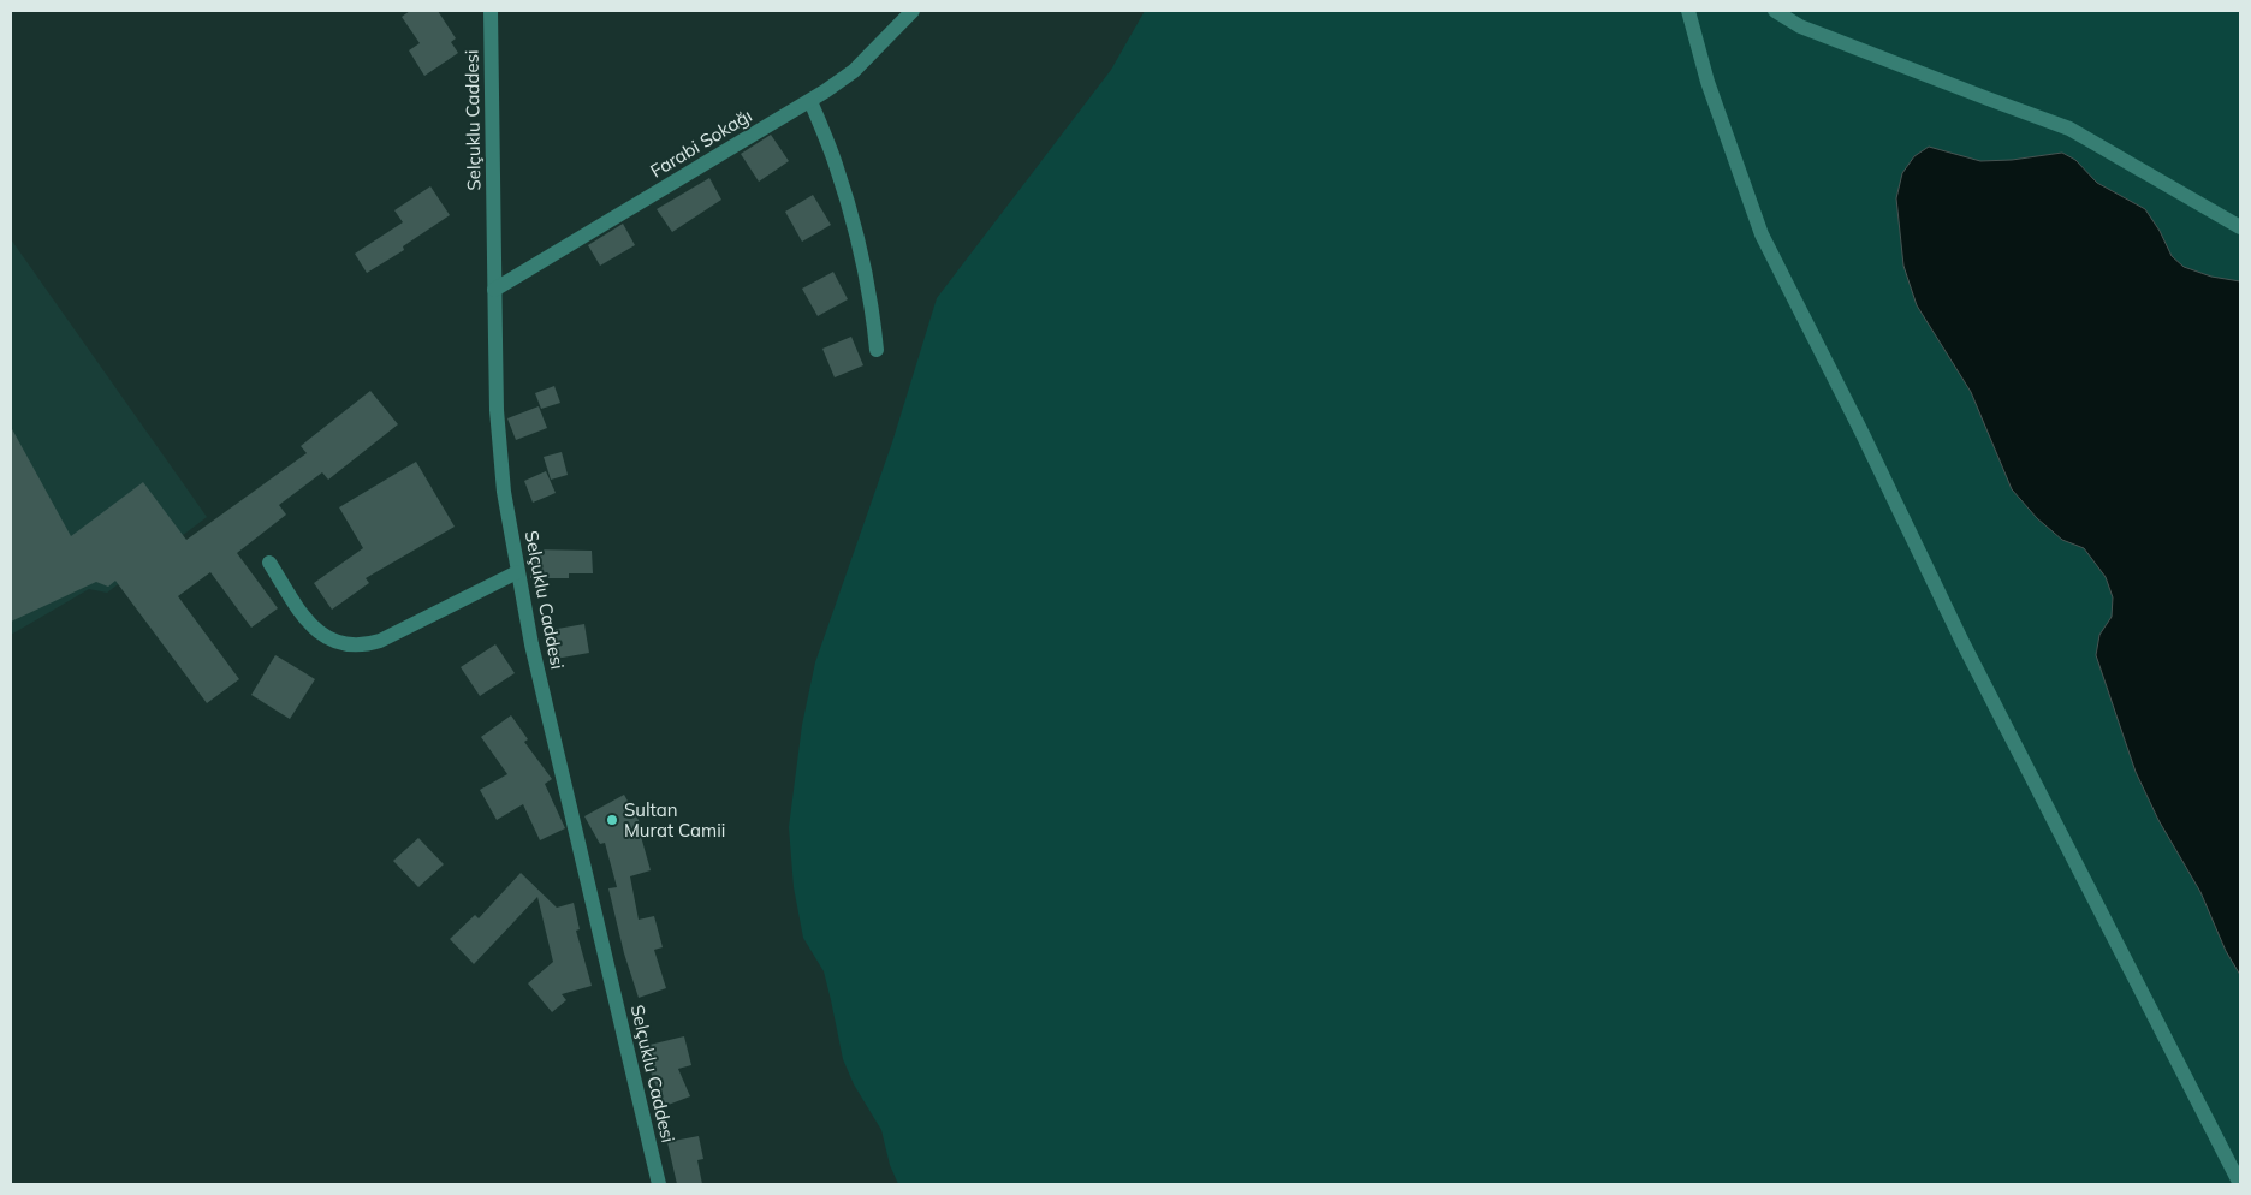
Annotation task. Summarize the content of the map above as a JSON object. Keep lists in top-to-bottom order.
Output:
{
  "streets": {
    "street": ["Selçuklu Caddesi", "Farabi Sokağı"]
  },
  "crossings": [
    ["Selçuklu Caddesi", "Farabi Sokağı"]
  ],
  "places": ["Sultan Murat Camii"]
}
